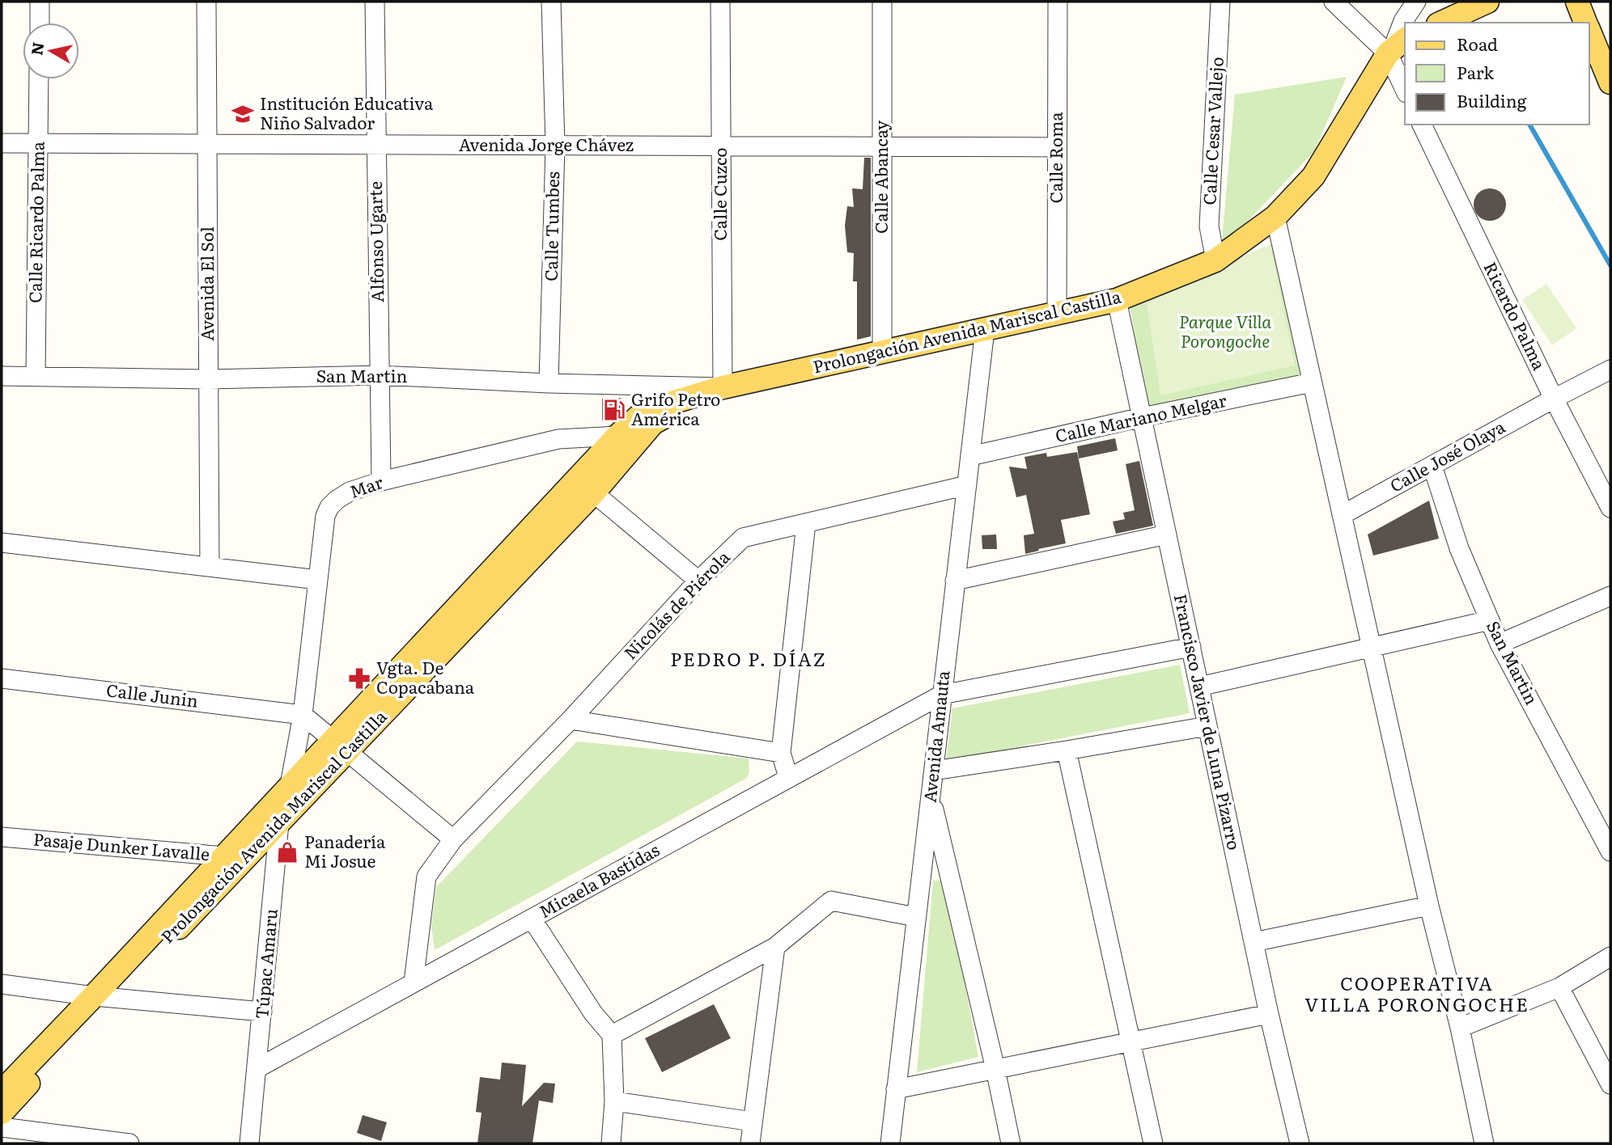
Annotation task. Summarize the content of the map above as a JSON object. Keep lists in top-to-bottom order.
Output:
{
  "streets": {
    "main road": ["Prolongación Avenida Mariscal Castilla"],
    "street": [
      "Calle Cesar Vallejo",
      "Avenida Jorge Chávez",
      "Calle Roma",
      "Calle Abancay",
      "Calle Cuzco",
      "Calle Ricardo Palma",
      "Calle Tumbes",
      "Alfonso Ugarte",
      "Avenida El Sol",
      "Ricardo Palma",
      "San Martin",
      "Calle Mariano Melgar",
      "Calle José Olaya",
      "Mar",
      "Nicolás de Piérola",
      "Calle Junin",
      "Francisco Javier de Luna Pizarro",
      "Avenida Amauta",
      "Pasaje Dunker Lavalle",
      "Micaela Bastidas",
      "Túpac Amaru"
    ]
  },
  "crossings": [
    ["Calle Cesar Vallejo", "Prolongación Avenida Mariscal Castilla"],
    ["Avenida Jorge Chávez", "Calle Roma"],
    ["Avenida Jorge Chávez", "Calle Abancay"],
    ["Avenida Jorge Chávez", "Calle Cuzco"],
    ["Avenida Jorge Chávez", "Calle Ricardo Palma"],
    ["Avenida Jorge Chávez", "Calle Tumbes"],
    ["Avenida Jorge Chávez", "Alfonso Ugarte"],
    ["Avenida Jorge Chávez", "Avenida El Sol"],
    ["Calle Roma", "Prolongación Avenida Mariscal Castilla"],
    ["Calle Abancay", "Prolongación Avenida Mariscal Castilla"],
    ["Calle Cuzco", "Prolongación Avenida Mariscal Castilla"],
    ["Calle Cuzco", "San Martin"],
    ["Calle Ricardo Palma", "San Martin"],
    ["Calle Tumbes", "San Martin"],
    ["Alfonso Ugarte", "San Martin"],
    ["Alfonso Ugarte", "Mar"],
    ["Avenida El Sol", "San Martin"],
    ["Ricardo Palma", "Calle José Olaya"],
    ["Prolongación Avenida Mariscal Castilla", "San Martin"],
    ["Prolongación Avenida Mariscal Castilla", "Mar"],
    ["Prolongación Avenida Mariscal Castilla", "Francisco Javier de Luna Pizarro"],
    ["Prolongación Avenida Mariscal Castilla", "Avenida Amauta"],
    ["Prolongación Avenida Mariscal Castilla", "Pasaje Dunker Lavalle"],
    ["Prolongación Avenida Mariscal Castilla", "Túpac Amaru"],
    ["San Martin", "Calle José Olaya"],
    ["Calle Mariano Melgar", "Francisco Javier de Luna Pizarro"],
    ["Calle Mariano Melgar", "Avenida Amauta"],
    ["Mar", "Calle Junin"],
    ["Mar", "Túpac Amaru"],
    ["Nicolás de Piérola", "Avenida Amauta"],
    ["Nicolás de Piérola", "Micaela Bastidas"],
    ["Francisco Javier de Luna Pizarro", "Micaela Bastidas"],
    ["Avenida Amauta", "Micaela Bastidas"],
    ["Micaela Bastidas", "Túpac Amaru"]
  ],
  "districts": ["PEDRO P. DÍAZ", "COOPERATIVA VILLA PORONGOCHE"],
  "parks": ["Parque Villa Porongoche"],
  "places": {
    "school or university": ["Institución Educativa Niño Salvador"],
    "fuel station": ["Grifo Petro América"],
    "pharmacy": ["Vgta. De Copacabana"],
    "shop": ["Panadería Mi Josue"]
  },
  "legend": ["Road", "Park", "Building"],
  "north": "left"
}
